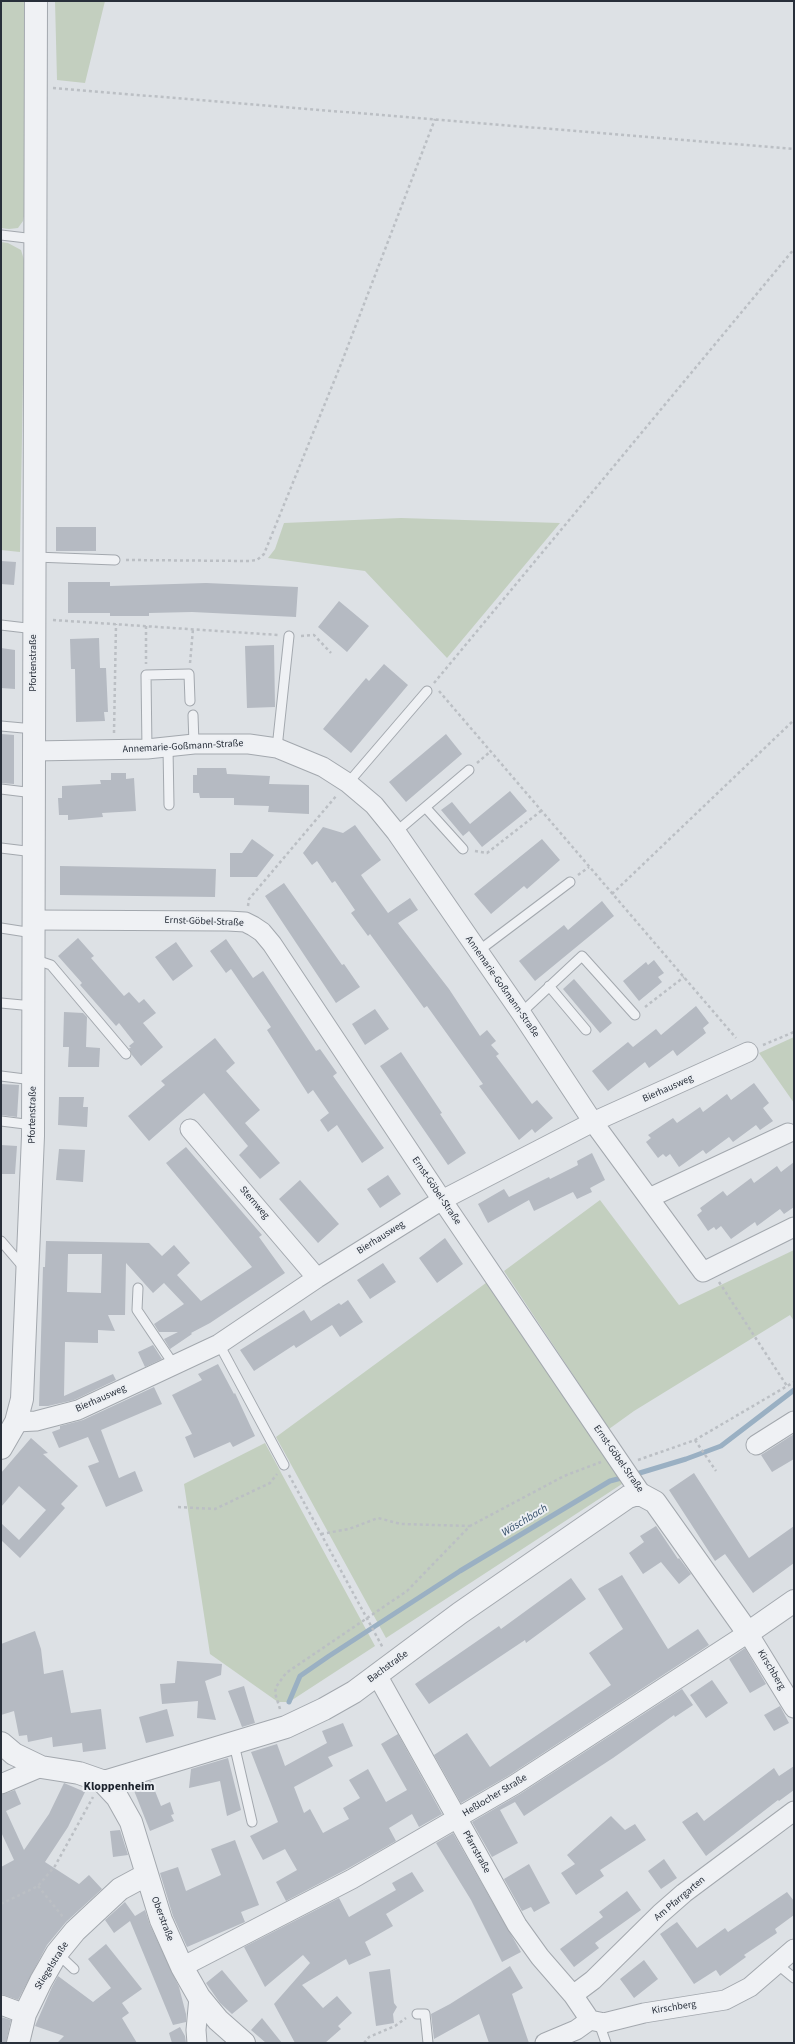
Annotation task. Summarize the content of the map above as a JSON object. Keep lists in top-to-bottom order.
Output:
{
  "streets": {
    "street": [
      "Pfortenstraße",
      "Annemarie-Goßmann-Straße",
      "Ernst-Göbel-Straße",
      "Bierhausweg",
      "Sternweg",
      "Bachstraße",
      "Kirschberg",
      "Heßlocher Straße",
      "Pfarrstraße",
      "Am Pfarrgarten",
      "Oberstraße",
      "Stiegelstraße"
    ]
  },
  "crossings": [
    ["Pfortenstraße", "Annemarie-Goßmann-Straße"],
    ["Pfortenstraße", "Ernst-Göbel-Straße"],
    ["Pfortenstraße", "Bierhausweg"],
    ["Annemarie-Goßmann-Straße", "Bierhausweg"],
    ["Ernst-Göbel-Straße", "Bierhausweg"],
    ["Ernst-Göbel-Straße", "Bachstraße"],
    ["Ernst-Göbel-Straße", "Kirschberg"],
    ["Ernst-Göbel-Straße", "Heßlocher Straße"],
    ["Bierhausweg", "Sternweg"],
    ["Bachstraße", "Pfarrstraße"],
    ["Bachstraße", "Oberstraße"],
    ["Kirschberg", "Heßlocher Straße"],
    ["Kirschberg", "Pfarrstraße"],
    ["Heßlocher Straße", "Pfarrstraße"],
    ["Heßlocher Straße", "Oberstraße"],
    ["Pfarrstraße", "Am Pfarrgarten"],
    ["Oberstraße", "Stiegelstraße"]
  ],
  "districts": ["Kloppenheim"],
  "water": ["Wäschbach"]
}
